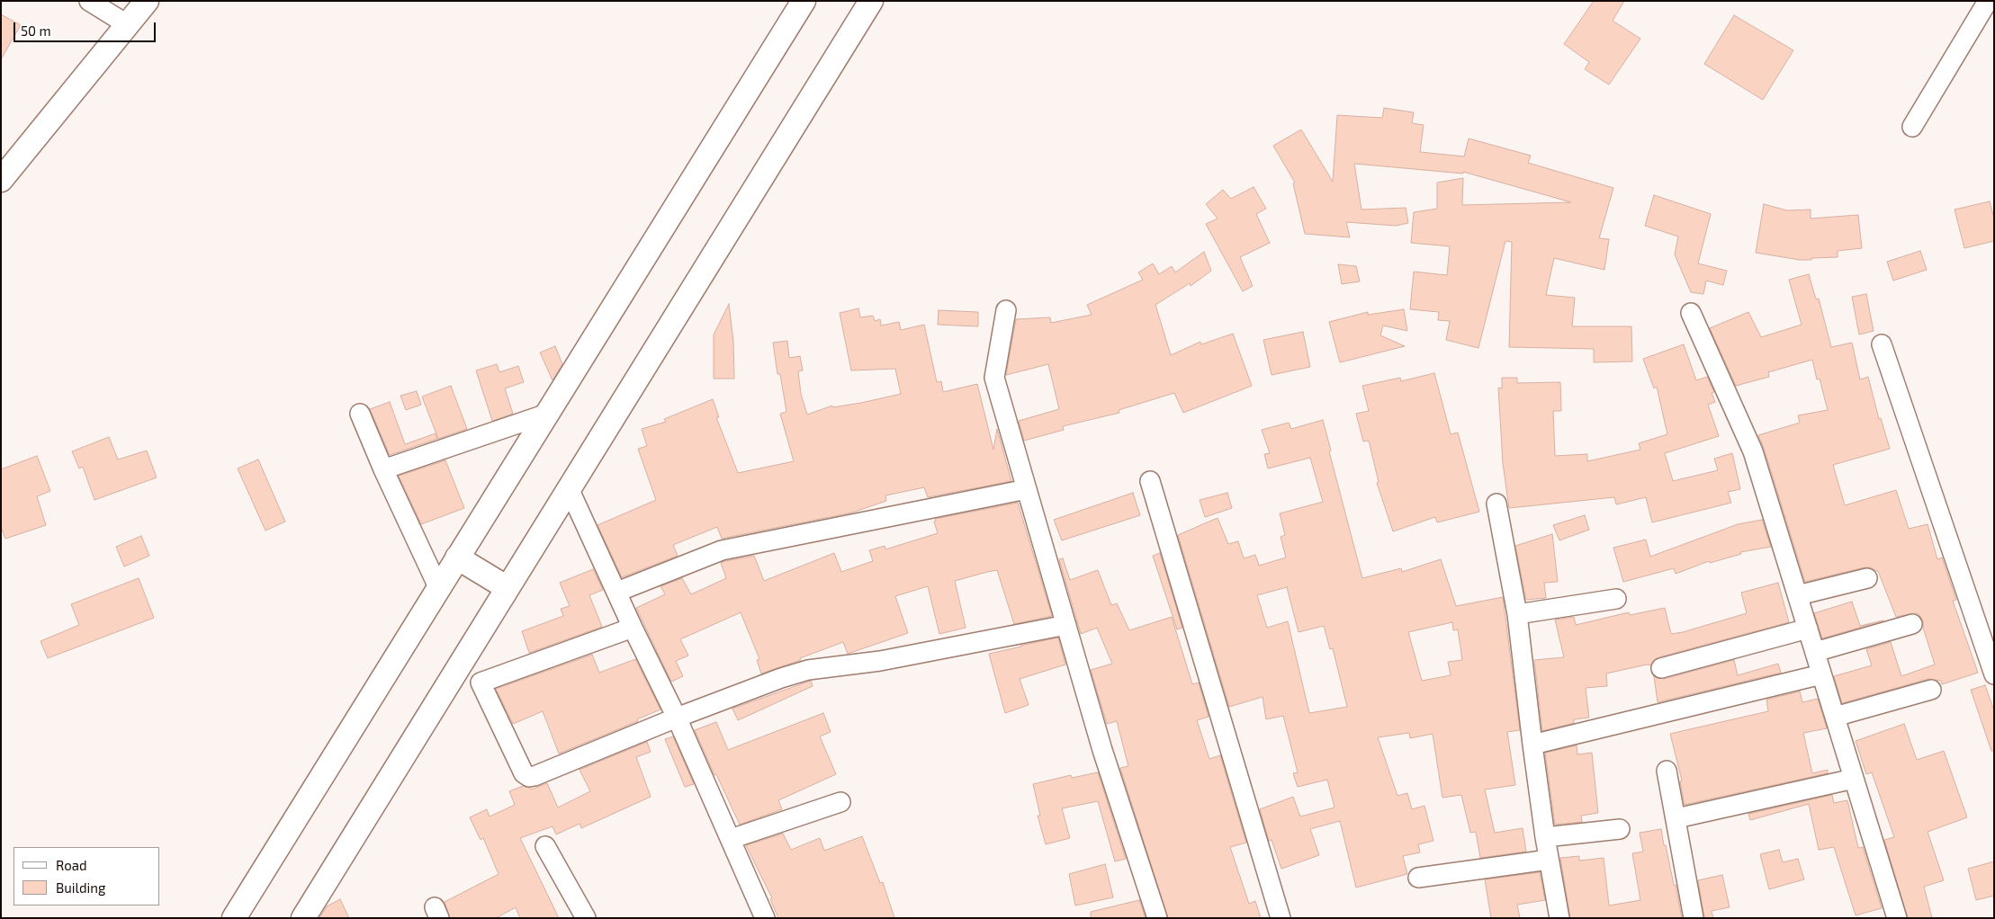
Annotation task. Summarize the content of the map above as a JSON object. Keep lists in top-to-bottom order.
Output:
{
  "legend": ["Road", "Building"],
  "scale_bar": "50 m"
}
